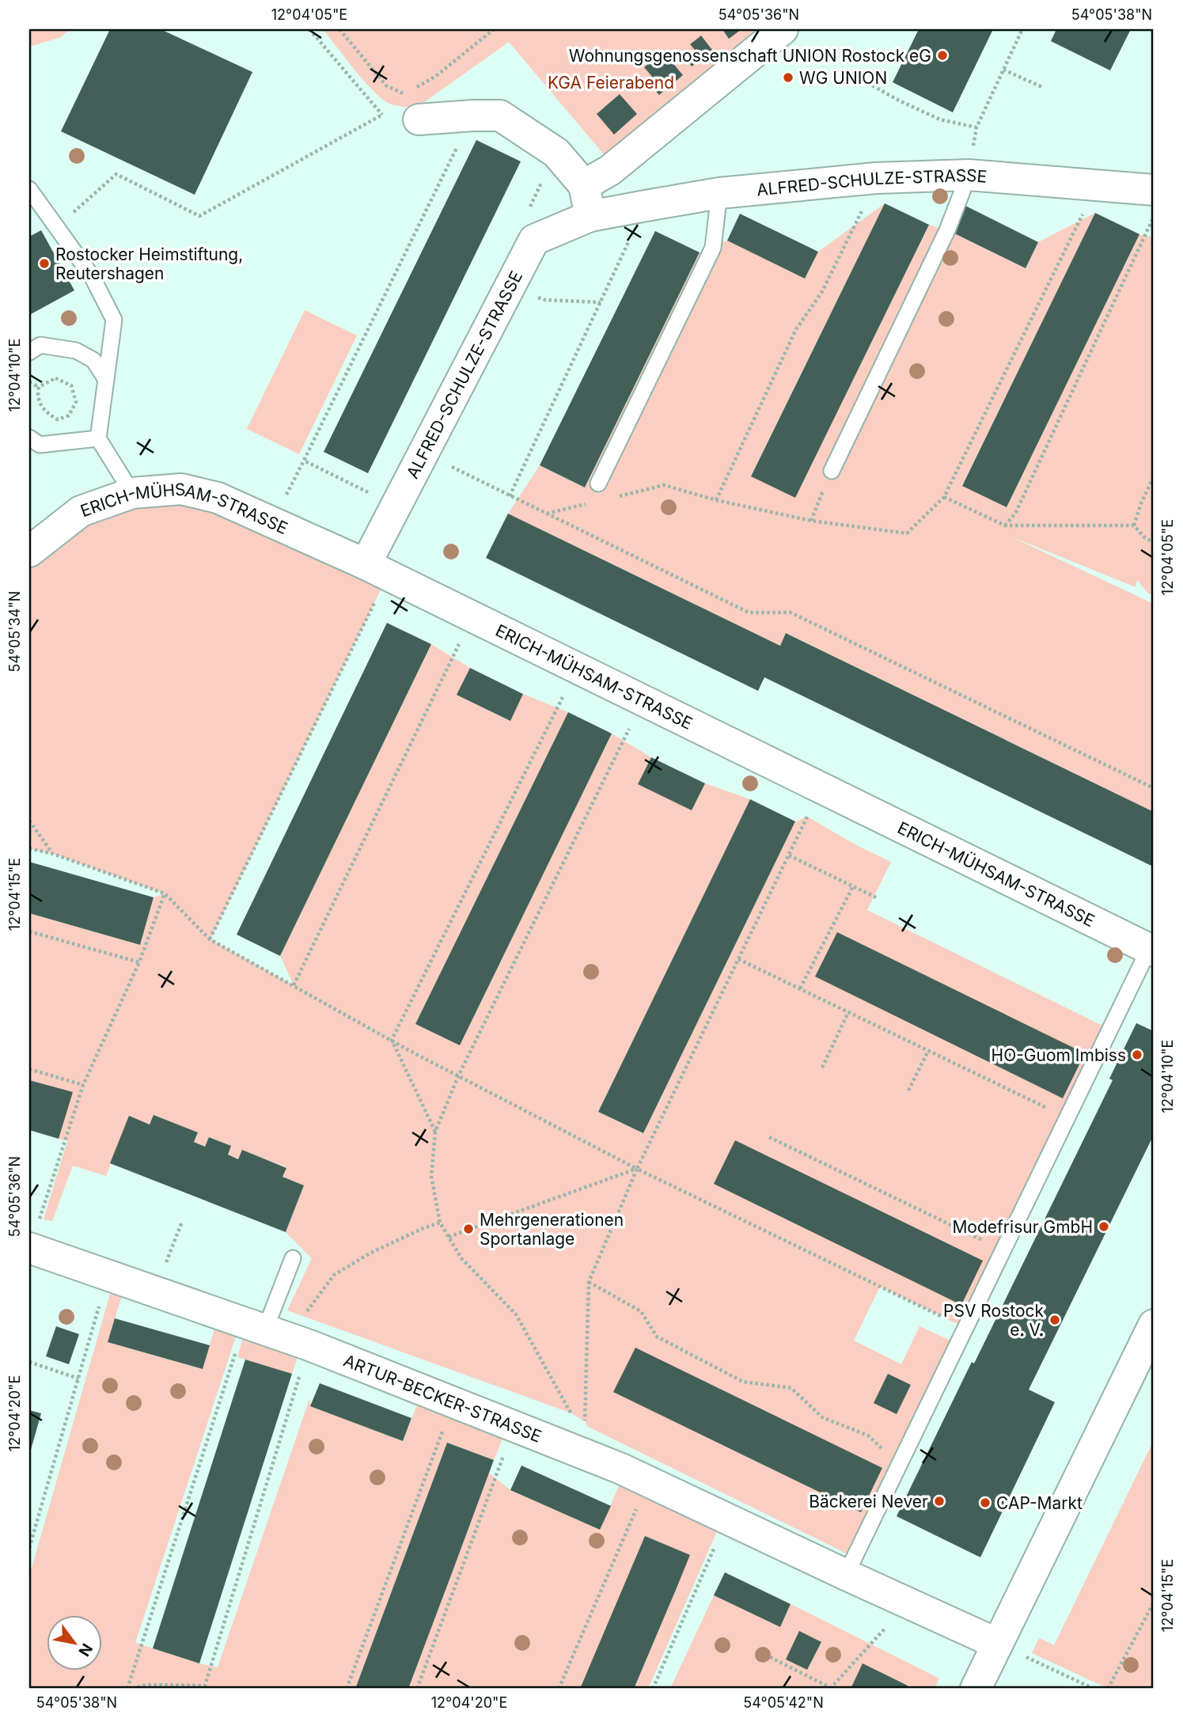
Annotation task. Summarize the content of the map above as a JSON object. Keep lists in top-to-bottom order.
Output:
{
  "streets": {
    "street": ["ALFRED-SCHULZE-STRASSE", "ERICH-MÜHSAM-STRASSE", "ARTUR-BECKER-STRASSE"]
  },
  "crossings": [
    ["ALFRED-SCHULZE-STRASSE", "ERICH-MÜHSAM-STRASSE"]
  ],
  "parks": ["KGA Feierabend"],
  "places": [
    "Wohnungsgenossenschaft UNION Rostock eG",
    "WG UNION",
    "Rostocker Heimstiftung, Reutershagen",
    "HO-Guom Imbiss",
    "Modefrisur GmbH",
    "Mehrgenerationen Sportanlage",
    "PSV Rostock e. V.",
    "Bäckerei Never",
    "CAP-Markt"
  ],
  "north": "bottom right",
  "coordinates": [
    "12°04'05\"E",
    "54°05'36\"N",
    "54°05'38\"N",
    "12°04'10\"E",
    "54°05'34\"N",
    "12°04'15\"E",
    "12°04'20\"E",
    "54°05'42\"N"
  ]
}
